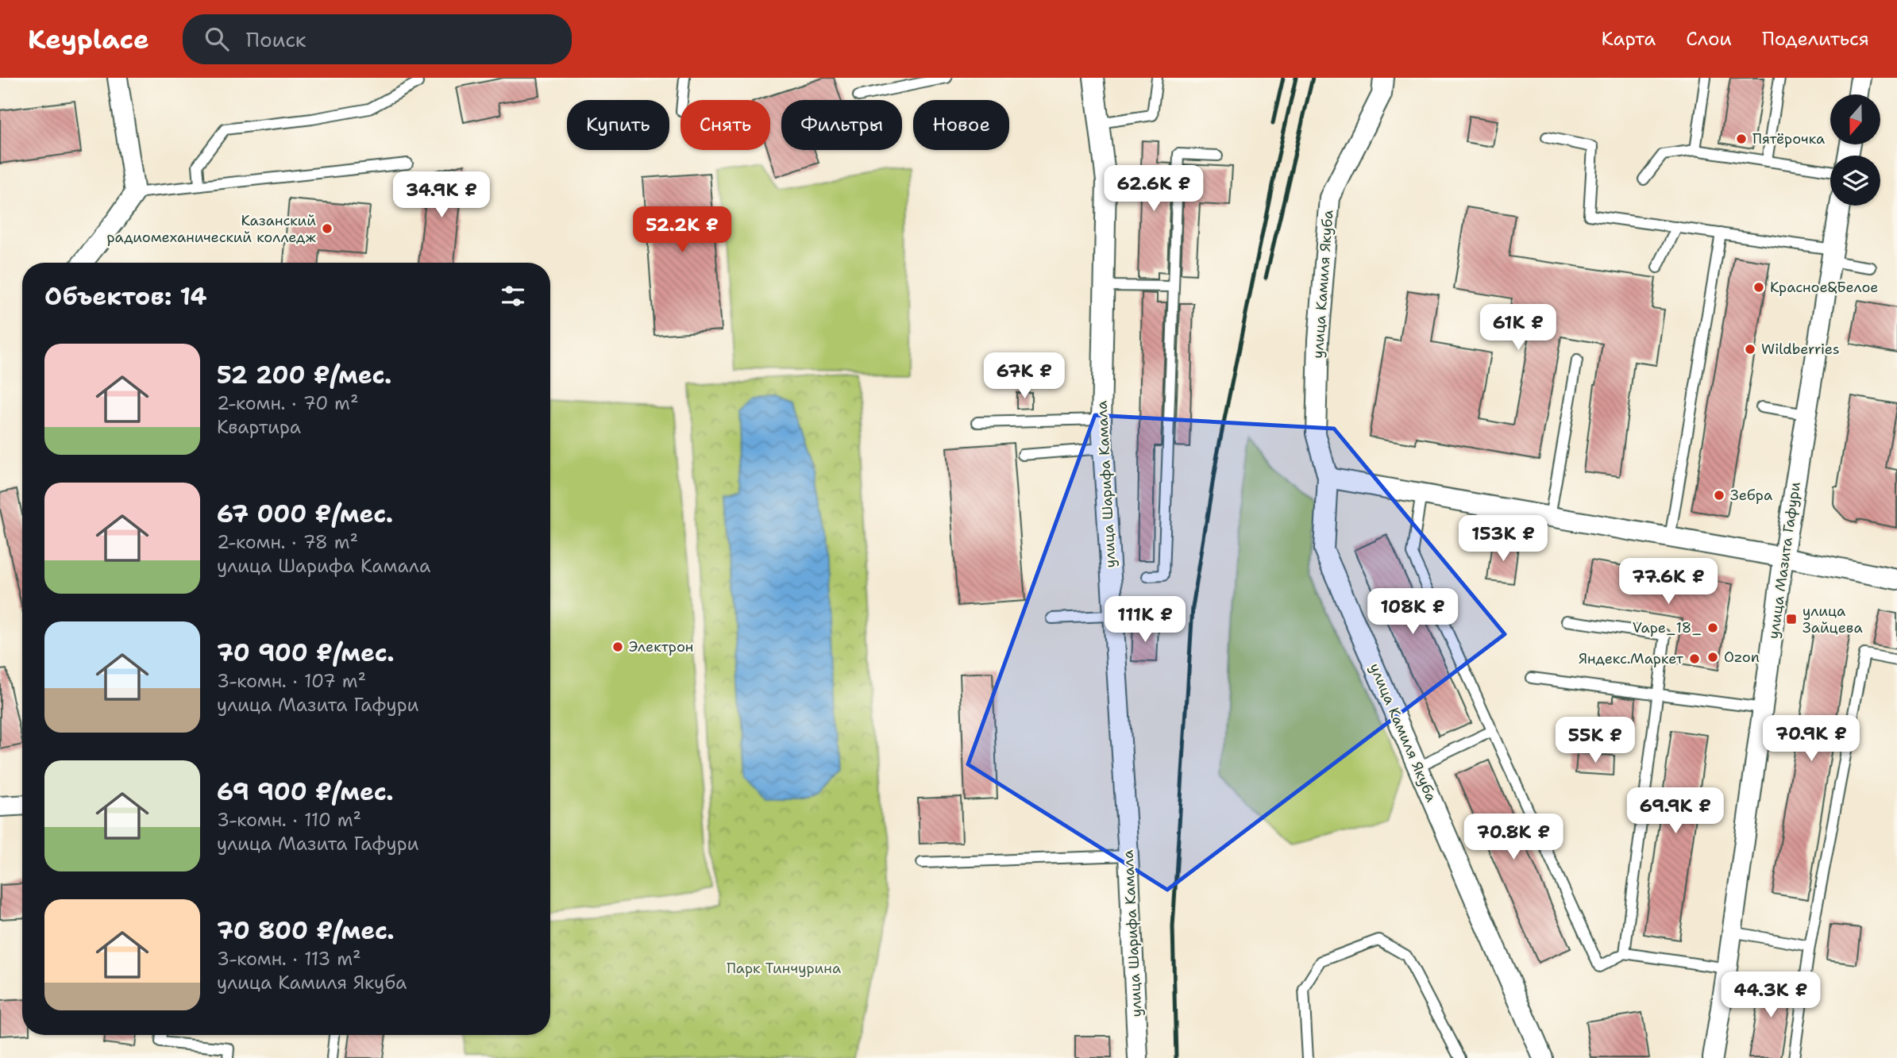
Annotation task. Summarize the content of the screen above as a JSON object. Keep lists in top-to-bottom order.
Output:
{
  "streets": {
    "street": ["улица Камиля Якуба", "улица Шарифа Камала", "улица Мазита Гафури"]
  },
  "parks": ["Парк Тинчурина"],
  "places": {
    "other": [
      "Пятёрочка",
      "Казанский радиомеханический колледж",
      "Красное&Белое",
      "Wildberries",
      "Зебра",
      "Vape_18_",
      "Электрон",
      "Ozon",
      "Яндекс.Маркет"
    ],
    "transit": ["улица Зайцева"]
  },
  "north": "bottom",
  "page": {
    "header": "Keyplace",
    "search": "Поиск",
    "nav": ["Карта", "Слои", "Поделиться"],
    "chip": [
      "Купить",
      "Снять",
      "Фильтры",
      "Новое"
    ],
    "price": [
      "62.6K ₽",
      "34.9K ₽",
      "52.2K ₽",
      "61K ₽",
      "67K ₽",
      "153K ₽",
      "77.6K ₽",
      "108K ₽",
      "111K ₽",
      "70.9K ₽",
      "55K ₽",
      "69.9K ₽",
      "70.8K ₽",
      "44.3K ₽"
    ],
    "heading": "Объектов: 14",
    "list": [
      {
        "name": "52 200 ₽/мес.",
        "note": "2-комн. · 70 m² · Квартира"
      },
      {
        "name": "67 000 ₽/мес.",
        "note": "2-комн. · 78 m² · улица Шарифа Камала"
      },
      {
        "name": "70 900 ₽/мес.",
        "note": "3-комн. · 107 m² · улица Мазита Гафури"
      },
      {
        "name": "69 900 ₽/мес.",
        "note": "3-комн. · 110 m² · улица Мазита Гафури"
      },
      {
        "name": "70 800 ₽/мес.",
        "note": "3-комн. · 113 m² · улица Камиля Якуба"
      }
    ]
  }
}
